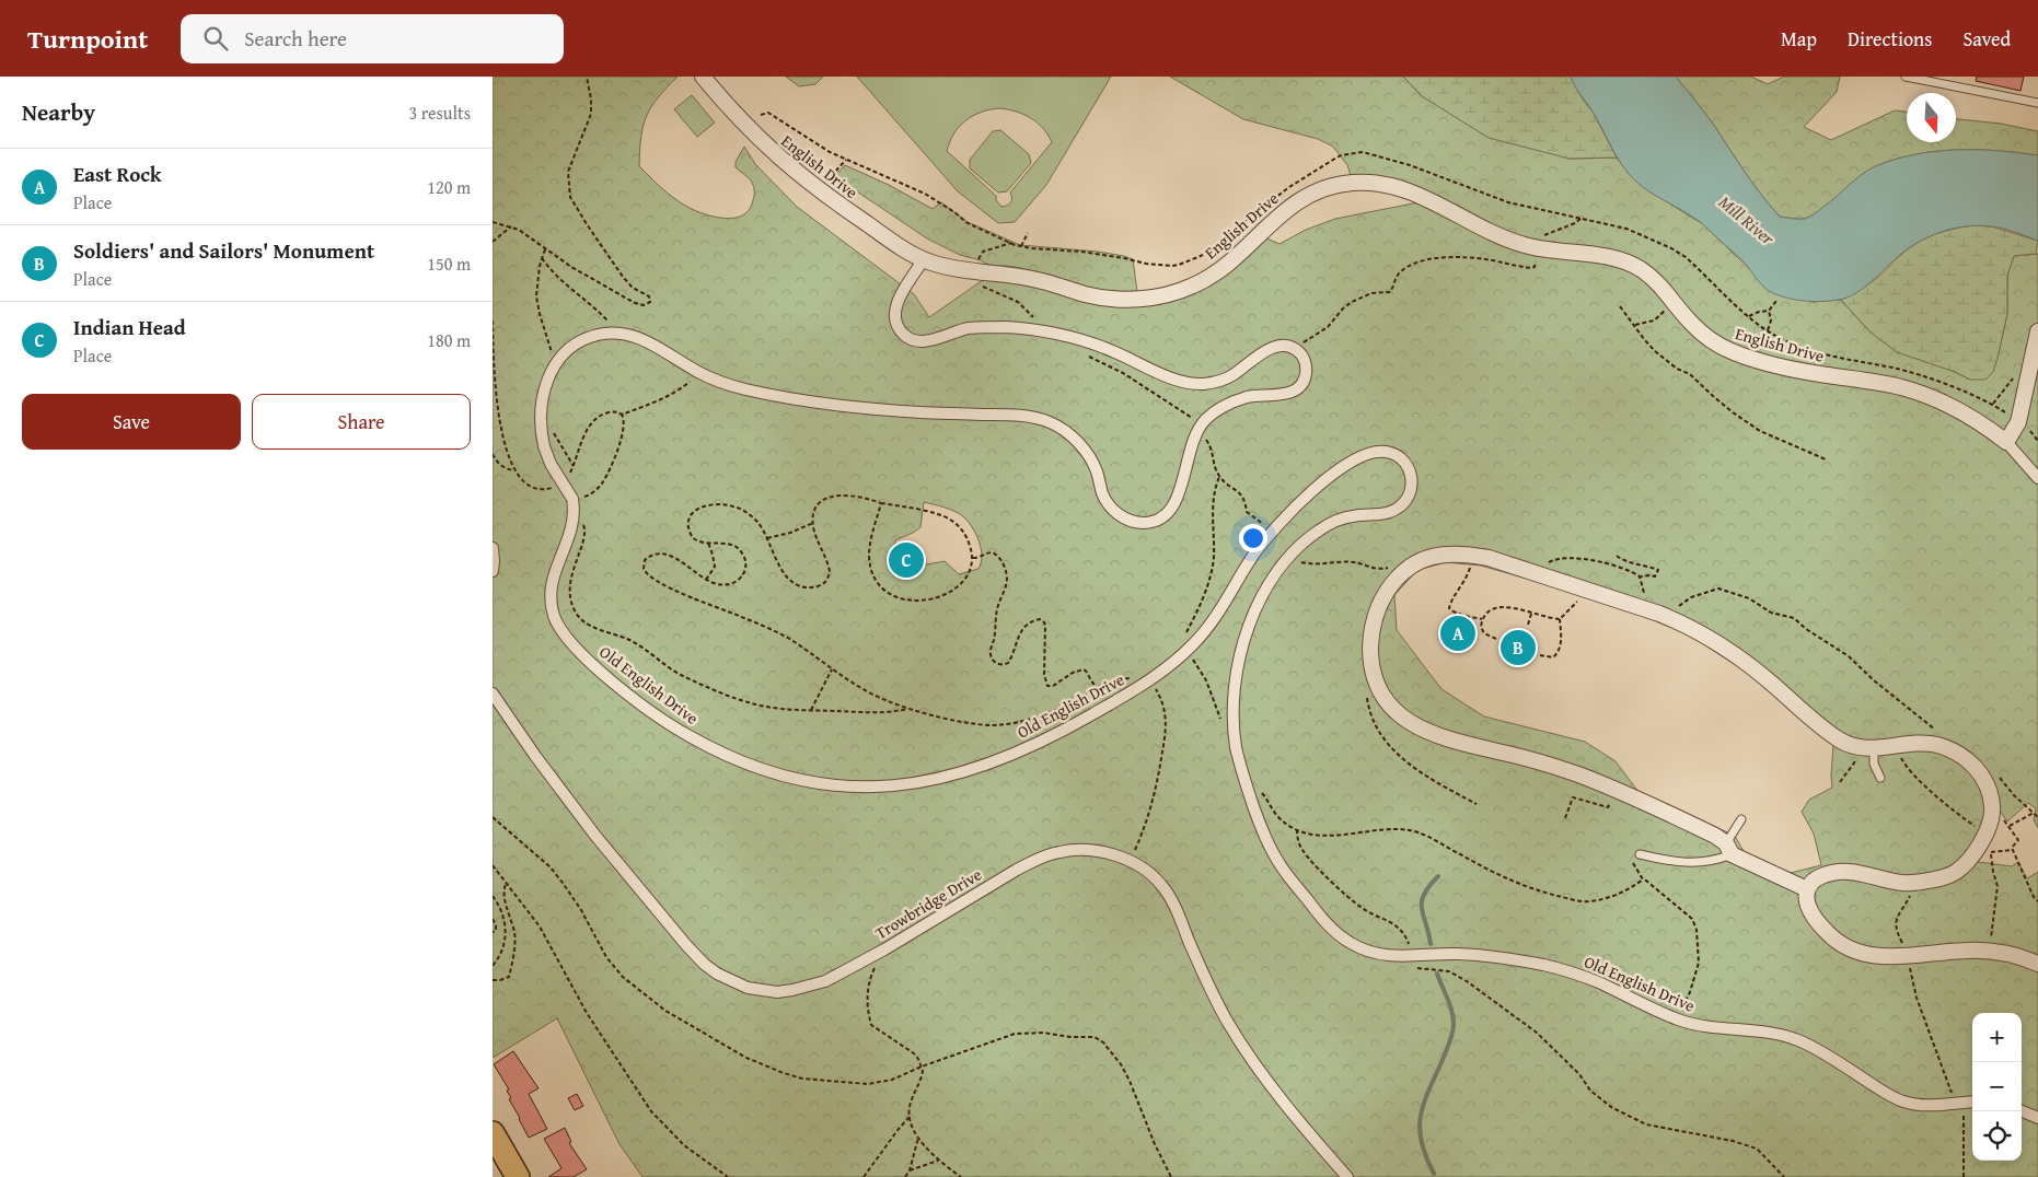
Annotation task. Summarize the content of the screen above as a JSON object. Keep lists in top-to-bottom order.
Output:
{
  "streets": {
    "street": ["English Drive", "Old English Drive", "Trowbridge Drive"]
  },
  "water": ["Mill River"],
  "north": "bottom",
  "page": {
    "header": "Turnpoint",
    "search": "Search here",
    "nav": ["Map", "Directions", "Saved"],
    "heading": ["Nearby", "3 results"],
    "list": [
      {
        "mark": "A",
        "name": "East Rock",
        "note": "Place",
        "value": "120 m"
      },
      {
        "mark": "B",
        "name": "Soldiers' and Sailors' Monument",
        "note": "Place",
        "value": "150 m"
      },
      {
        "mark": "C",
        "name": "Indian Head",
        "note": "Place",
        "value": "180 m"
      }
    ],
    "buttons": ["Save", "Share"],
    "pins": ["C", "A", "B"],
    "map_buttons": ["+", "−"]
  }
}
